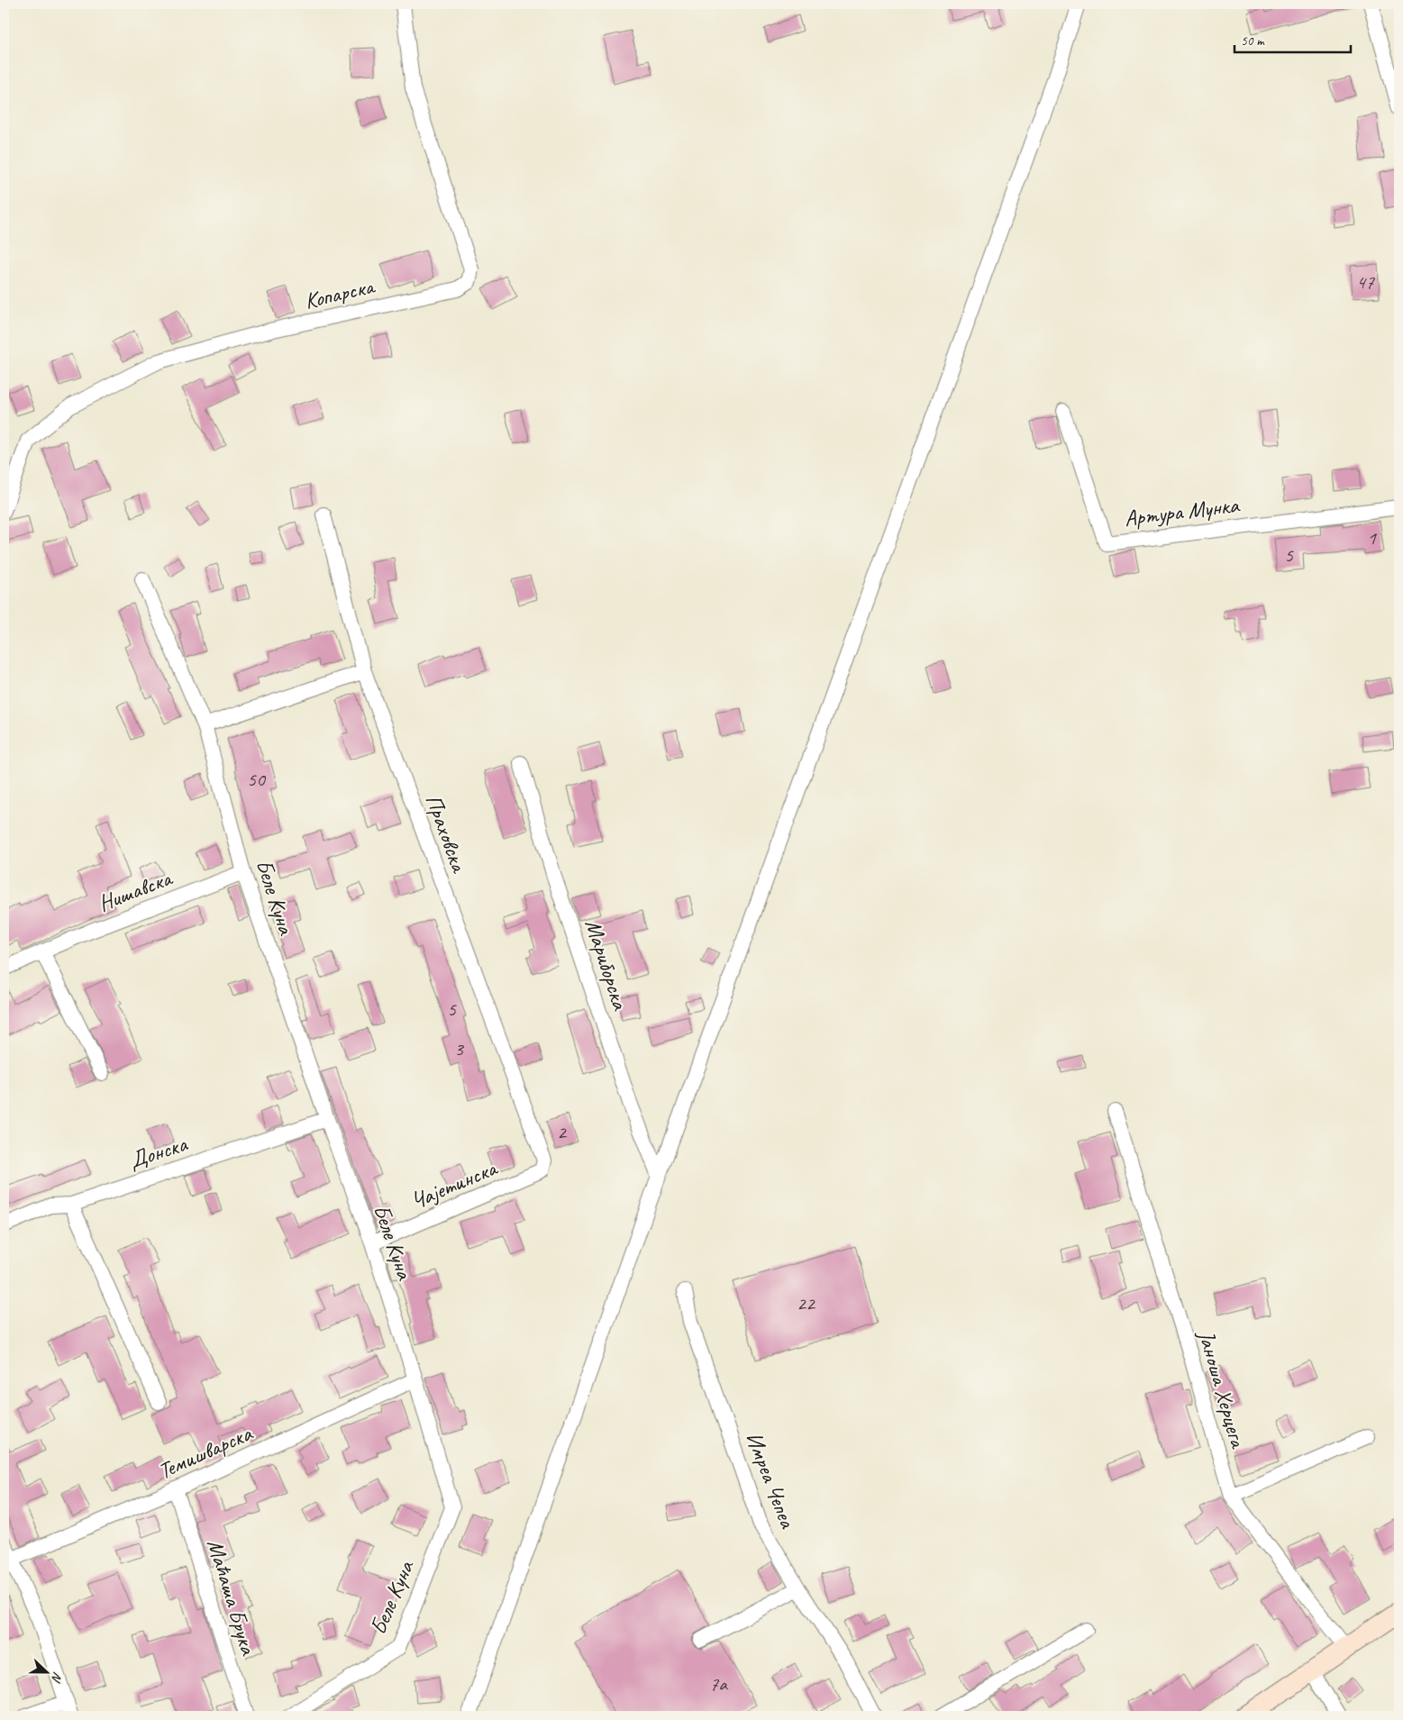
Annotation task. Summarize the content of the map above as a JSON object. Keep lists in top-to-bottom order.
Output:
{
  "streets": {
    "street": [
      "Копарска",
      "Артура Мунка",
      "Праховска",
      "Нишавска",
      "Беле Куна",
      "Мариборска",
      "Донска",
      "Чајетинска",
      "Јаноша Херцега",
      "Темишварска",
      "Имреа Чепеа",
      "Маћаша Брука"
    ]
  },
  "crossings": [
    ["Праховска", "Чајетинска"],
    ["Нишавска", "Беле Куна"],
    ["Беле Куна", "Донска"],
    ["Беле Куна", "Чајетинска"],
    ["Беле Куна", "Темишварска"],
    ["Темишварска", "Маћаша Брука"]
  ],
  "house_numbers": [
    "47",
    "1",
    "5",
    "50",
    "5",
    "3",
    "2",
    "22",
    "7a"
  ],
  "scale_bar": "50 m",
  "north": "right"
}
